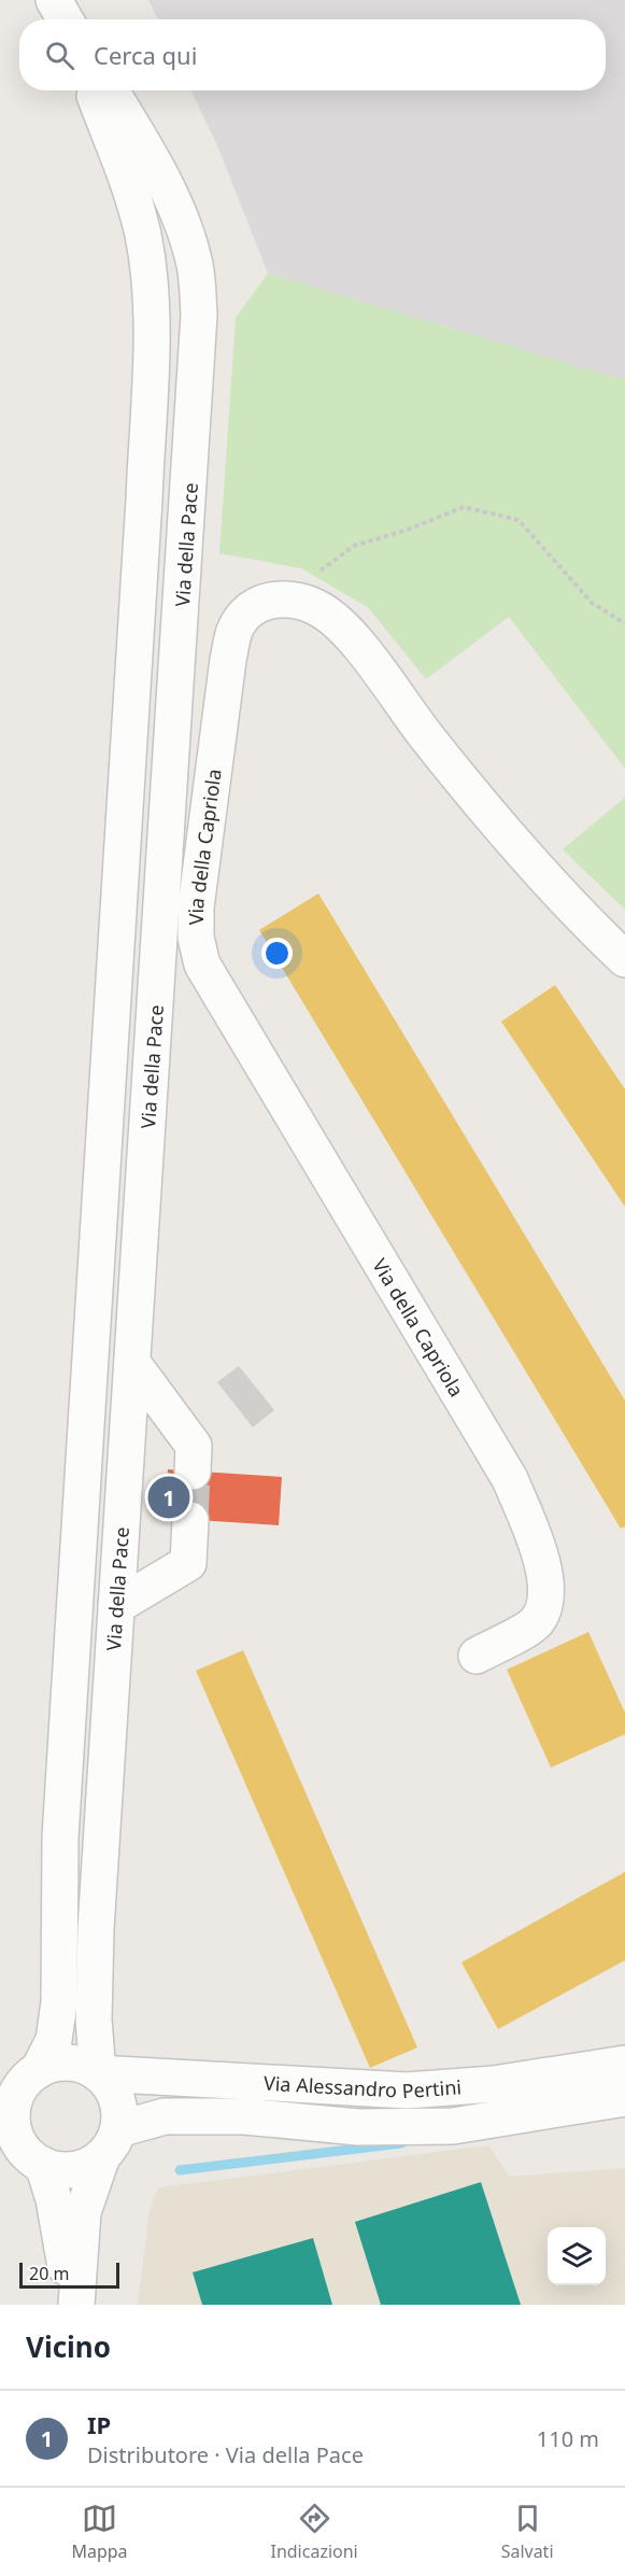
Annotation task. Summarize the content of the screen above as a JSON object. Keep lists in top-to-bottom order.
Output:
{
  "streets": {
    "street": ["Via della Pace", "Via della Capriola", "Via Alessandro Pertini"]
  },
  "crossings": [
    ["Via della Pace", "Via Alessandro Pertini"]
  ],
  "scale_bar": "20 m",
  "page": {
    "search": "Cerca qui",
    "pins": "1",
    "scale": "20 m",
    "heading": "Vicino",
    "list": [
      {
        "mark": "1",
        "name": "IP",
        "note": "Distributore · Via della Pace",
        "value": "110 m"
      }
    ],
    "nav": ["Mappa", "Indicazioni", "Salvati"]
  }
}
